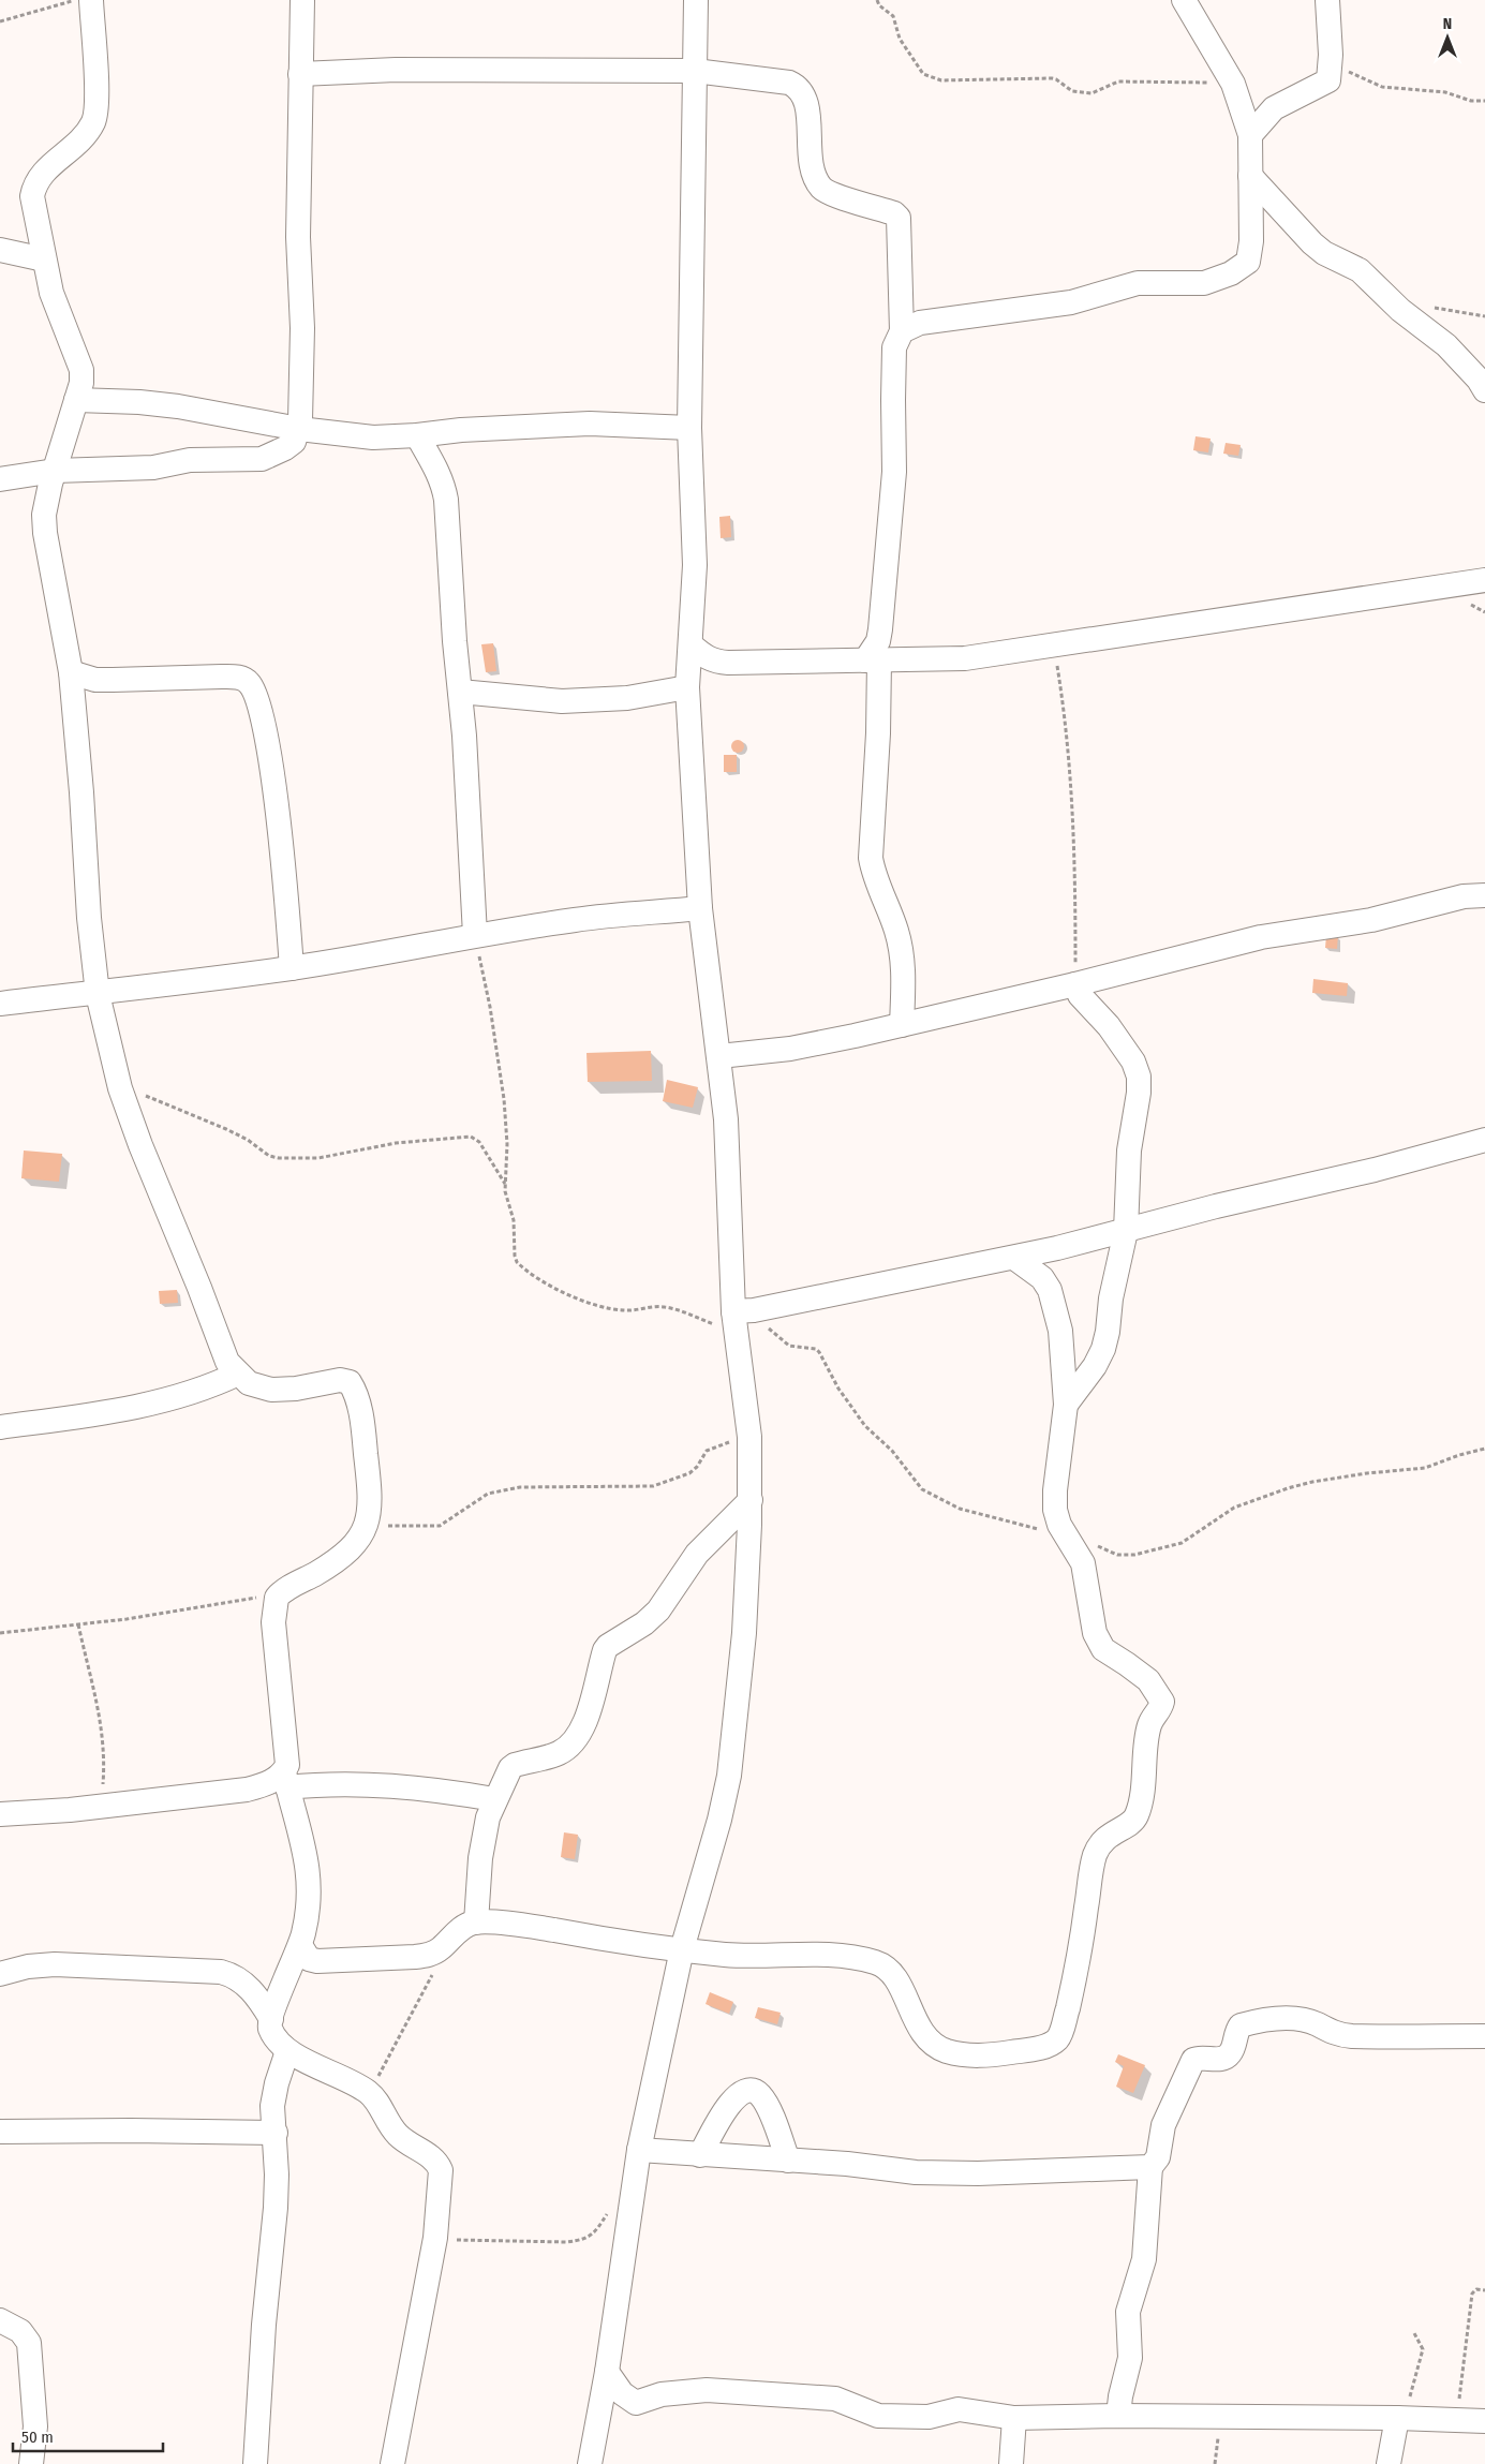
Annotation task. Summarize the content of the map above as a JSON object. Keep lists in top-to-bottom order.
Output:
{
  "scale_bar": "50 m",
  "north": "top"
}
